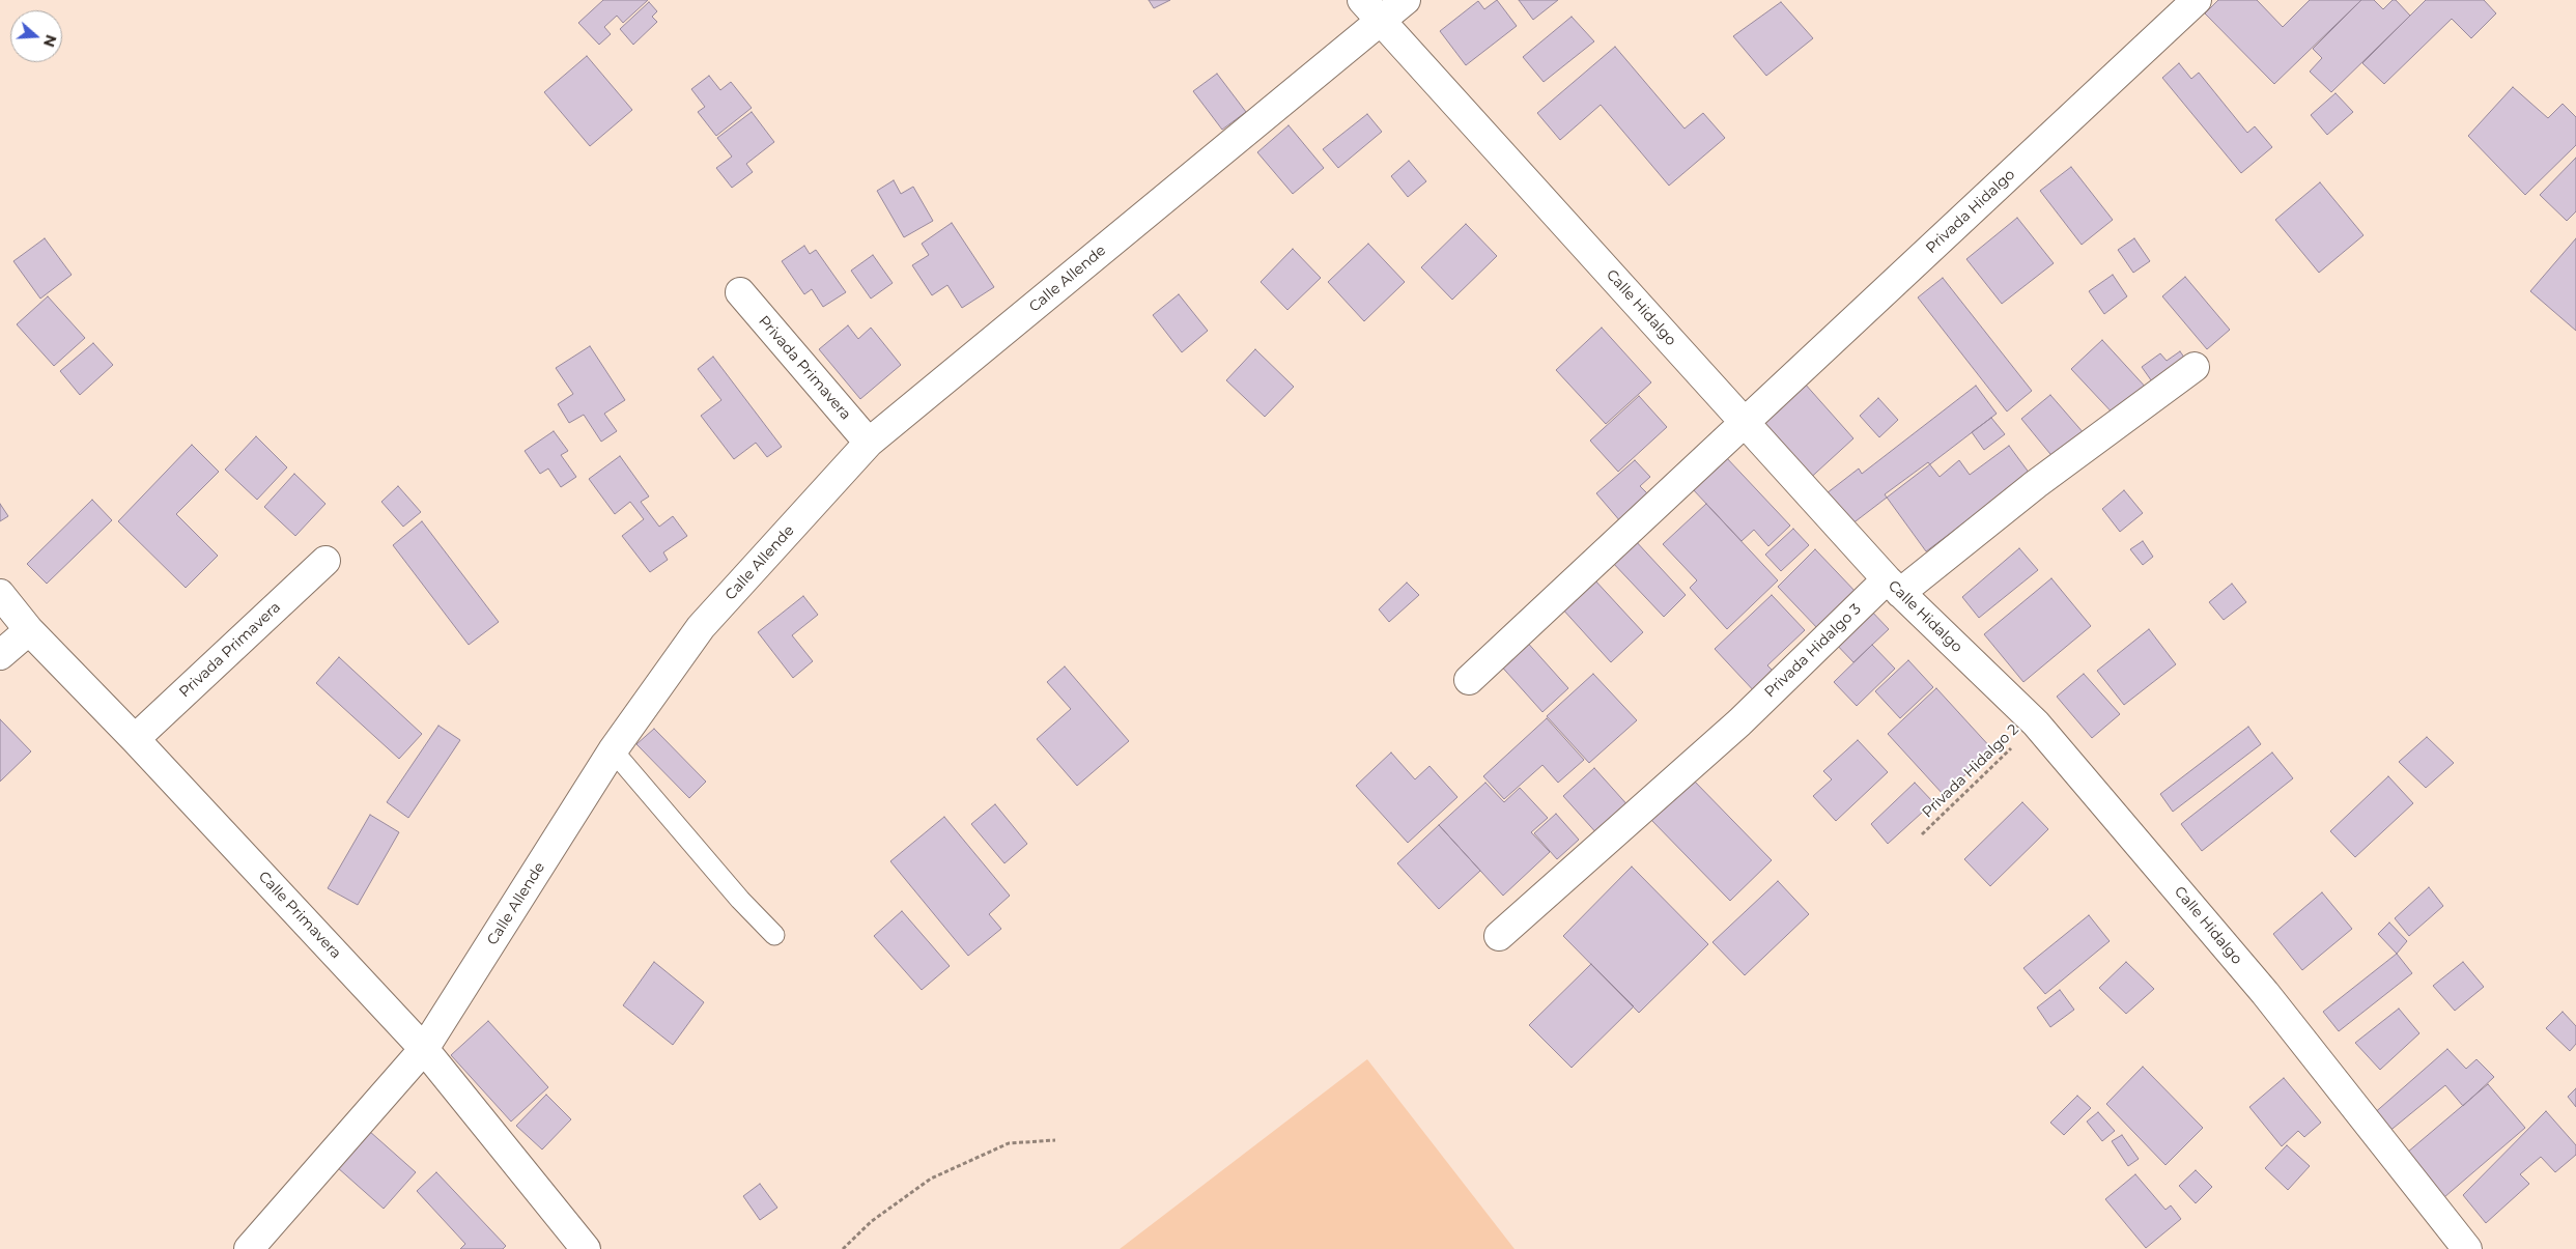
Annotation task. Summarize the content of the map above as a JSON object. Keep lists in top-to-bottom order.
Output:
{
  "streets": {
    "street": [
      "Privada Hidalgo",
      "Calle Allende",
      "Calle Hidalgo",
      "Privada Primavera",
      "Privada Hidalgo 3",
      "Calle Primavera"
    ],
    "path": ["Privada Hidalgo 2"]
  },
  "crossings": [
    ["Privada Hidalgo", "Calle Hidalgo"],
    ["Calle Allende", "Calle Hidalgo"],
    ["Calle Allende", "Privada Primavera"],
    ["Calle Allende", "Calle Primavera"],
    ["Calle Hidalgo", "Privada Hidalgo 3"],
    ["Calle Hidalgo", "Privada Hidalgo 2"],
    ["Privada Primavera", "Calle Primavera"]
  ],
  "north": "right"
}
